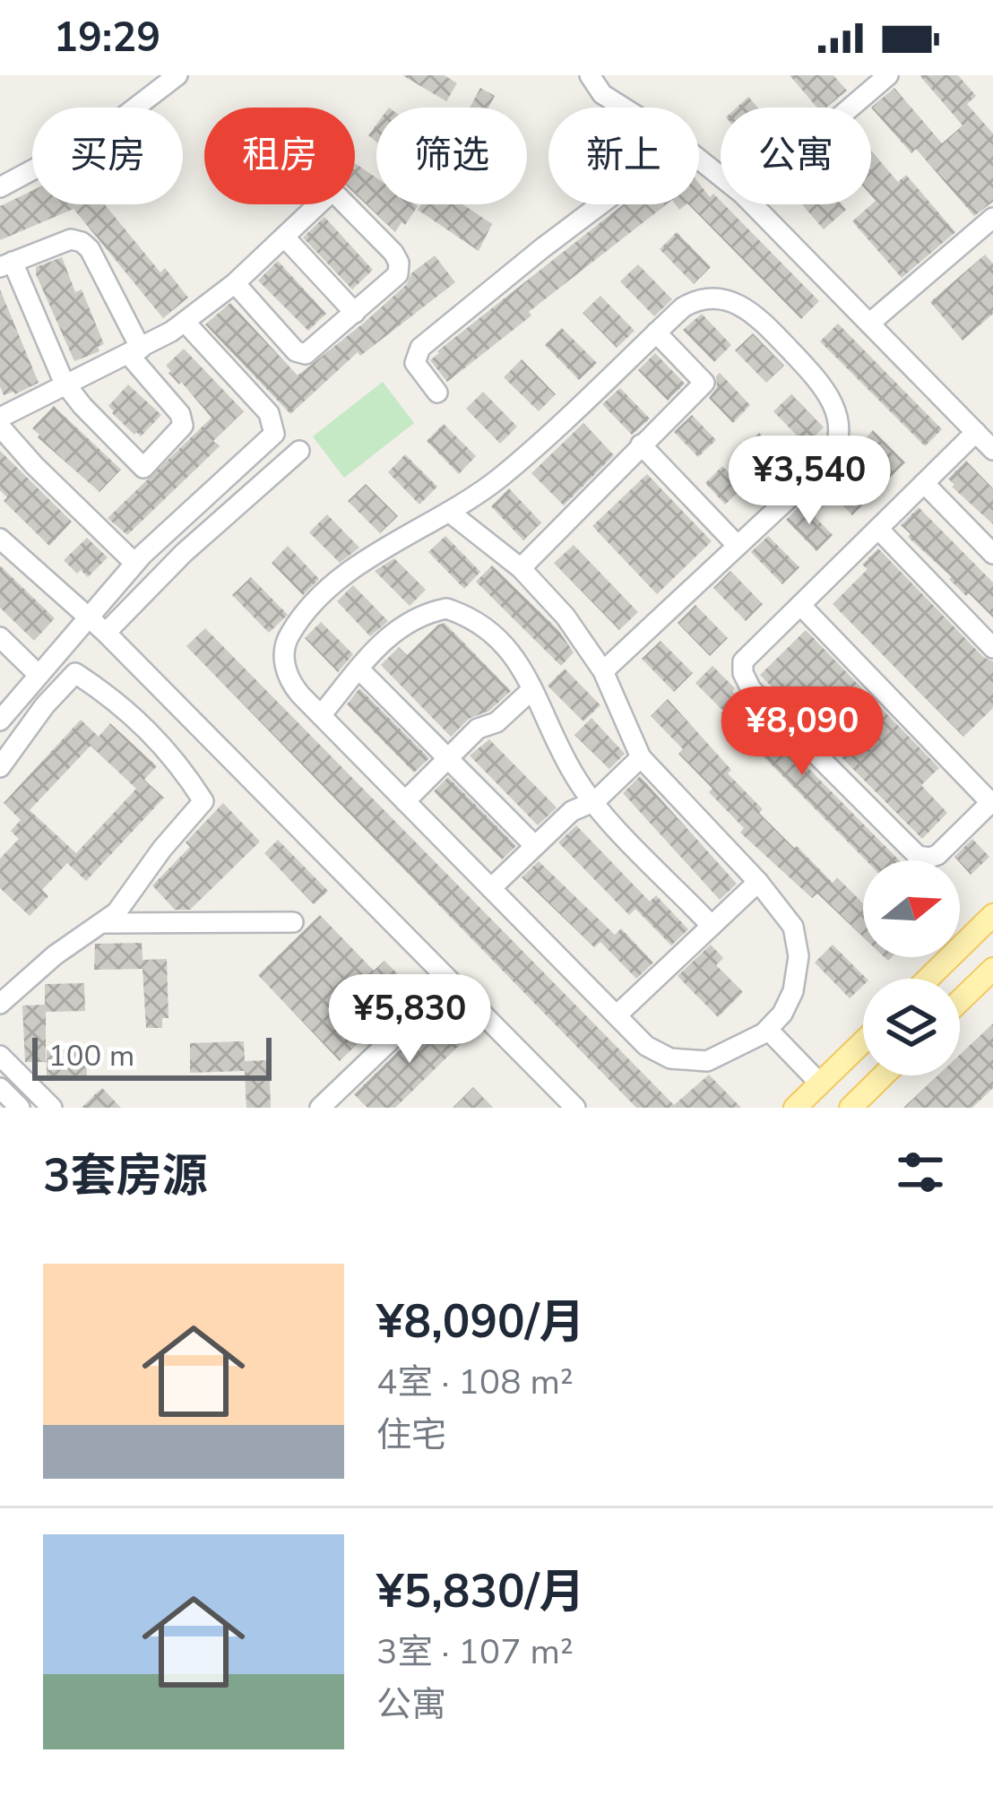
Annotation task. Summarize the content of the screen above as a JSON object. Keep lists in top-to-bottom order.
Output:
{
  "scale_bar": "100 m",
  "north": "right",
  "page": {
    "status": "19:29",
    "chip": [
      "买房",
      "租房",
      "筛选",
      "新上",
      "公寓"
    ],
    "price": ["¥3,540", "¥8,090", "¥5,830"],
    "scale": "100 m",
    "heading": "3套房源",
    "list": [
      {
        "name": "¥8,090/月",
        "note": "4室 · 108 m² · 住宅"
      },
      {
        "name": "¥5,830/月",
        "note": "3室 · 107 m² · 公寓"
      }
    ]
  }
}
